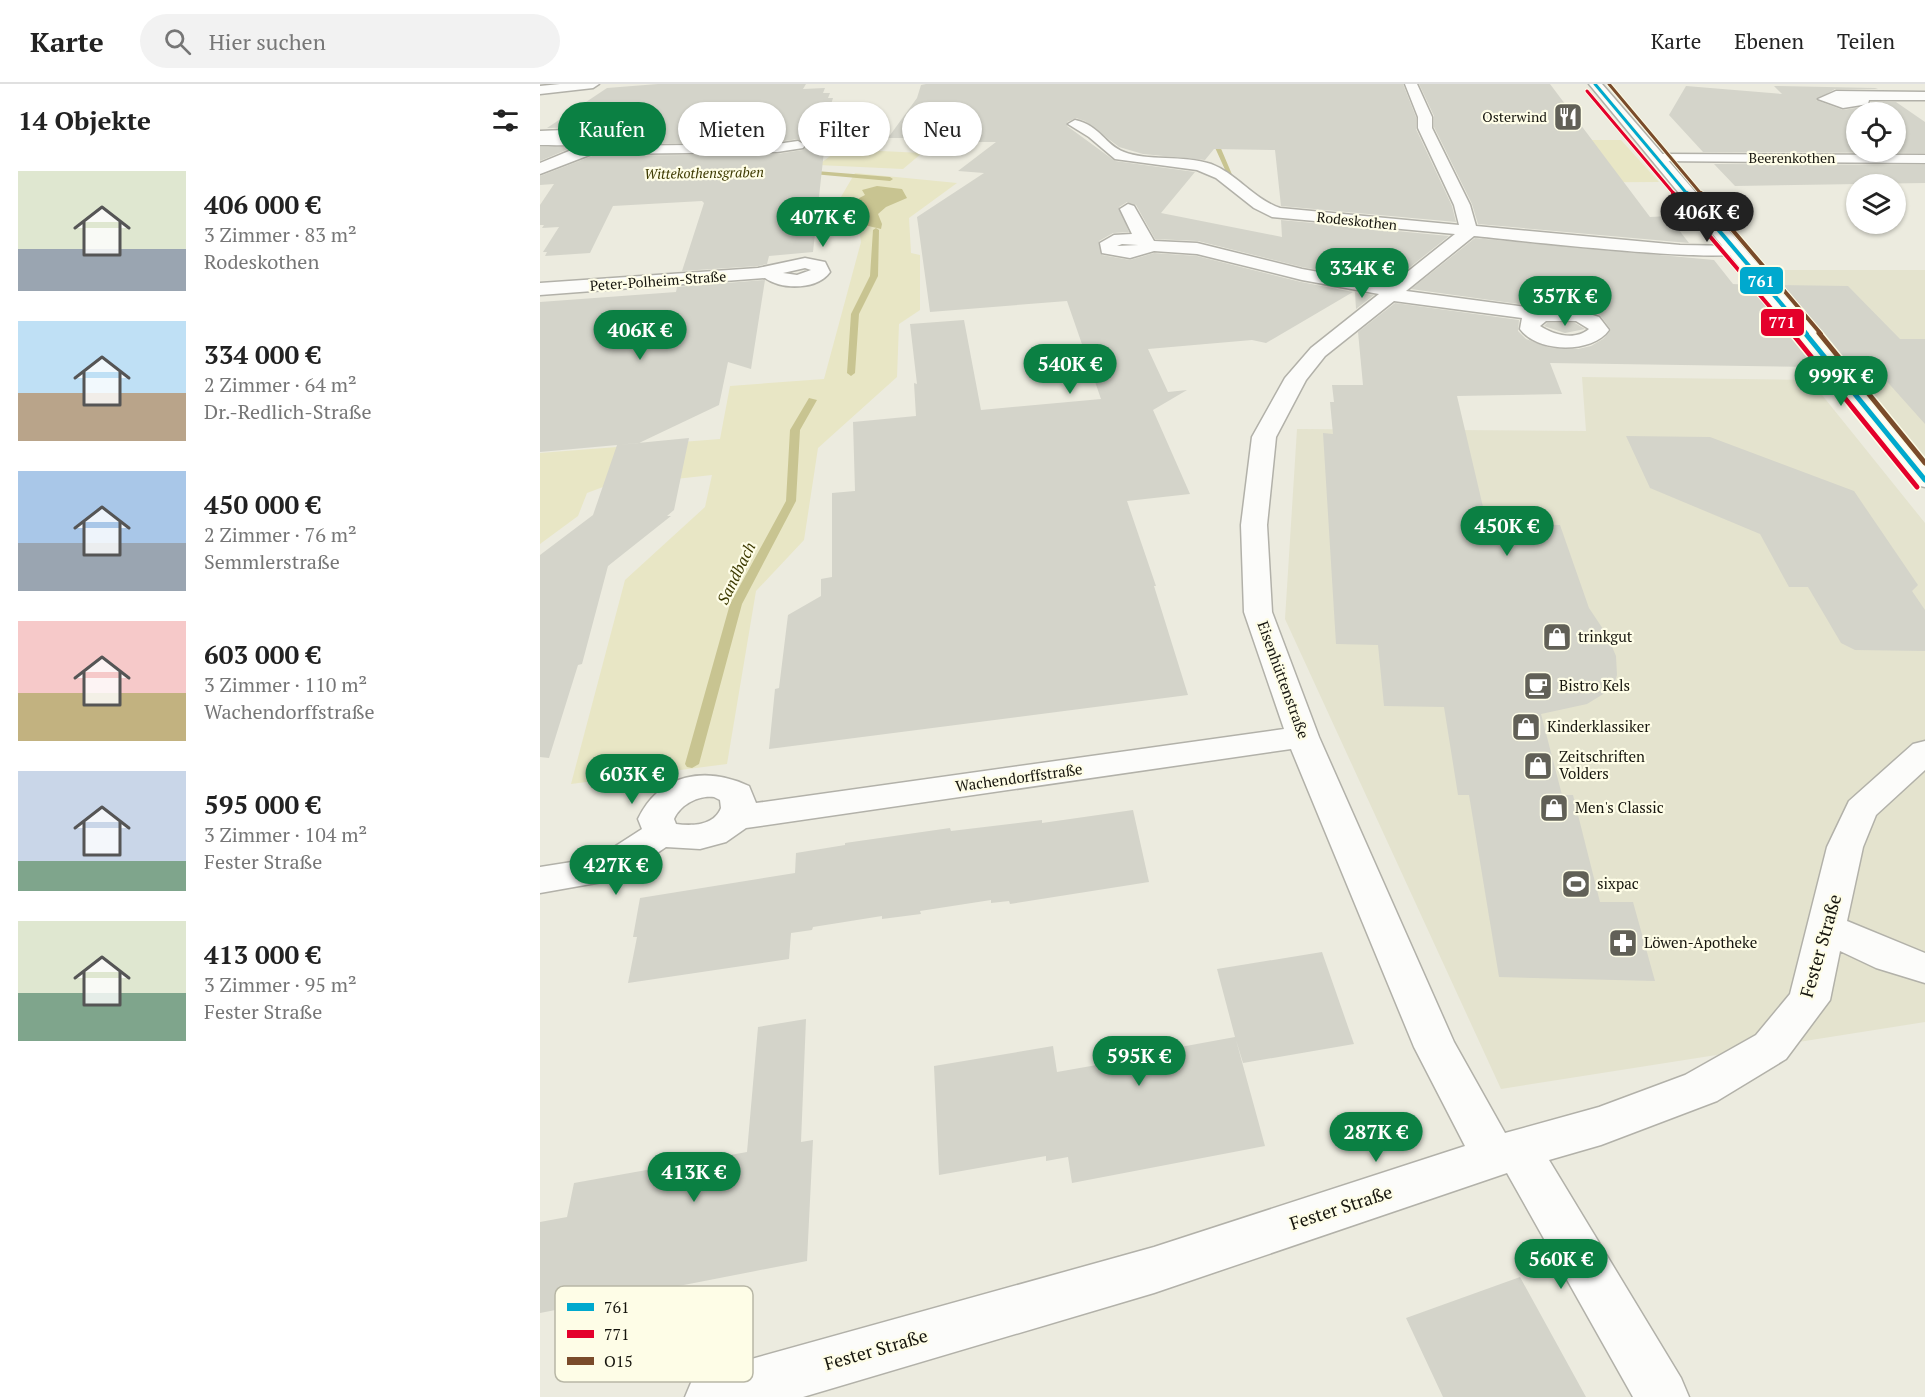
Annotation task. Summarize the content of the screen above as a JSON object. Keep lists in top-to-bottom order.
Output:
{
  "streets": {
    "street": [
      "Beerenkothen",
      "Rodeskothen",
      "Peter-Polheim-Straße",
      "Eisenhüttenstraße",
      "Wachendorffstraße",
      "Fester Straße"
    ]
  },
  "crossings": [
    ["Rodeskothen", "Eisenhüttenstraße"],
    ["Eisenhüttenstraße", "Wachendorffstraße"],
    ["Eisenhüttenstraße", "Fester Straße"]
  ],
  "water": ["Wittekothensgraben", "Sandbach"],
  "places": {
    "restaurant": ["Osterwind"],
    "shop": [
      "trinkgut",
      "Kinderklassiker",
      "Zeitschriften Volders",
      "Men's Classic"
    ],
    "cafe": ["Bistro Kels"],
    "sports": ["sixpac"],
    "pharmacy": ["Löwen-Apotheke"]
  },
  "lines": ["transit line 761", "transit line O15", "transit line 771"],
  "legend": ["761", "771", "O15"],
  "page": {
    "header": "Karte",
    "search": "Hier suchen",
    "nav": ["Karte", "Ebenen", "Teilen"],
    "heading": "14 Objekte",
    "chip": [
      "Kaufen",
      "Mieten",
      "Filter",
      "Neu"
    ],
    "list": [
      {
        "name": "406 000 €",
        "note": "3 Zimmer · 83 m² · Rodeskothen"
      },
      {
        "name": "334 000 €",
        "note": "2 Zimmer · 64 m² · Dr.-Redlich-Straße"
      },
      {
        "name": "450 000 €",
        "note": "2 Zimmer · 76 m² · Semmlerstraße"
      },
      {
        "name": "603 000 €",
        "note": "3 Zimmer · 110 m² · Wachendorffstraße"
      },
      {
        "name": "595 000 €",
        "note": "3 Zimmer · 104 m² · Fester Straße"
      },
      {
        "name": "413 000 €",
        "note": "3 Zimmer · 95 m² · Fester Straße"
      }
    ],
    "price": [
      "406K €",
      "407K €",
      "334K €",
      "357K €",
      "406K €",
      "540K €",
      "999K €",
      "450K €",
      "603K €",
      "427K €",
      "595K €",
      "287K €",
      "413K €",
      "560K €"
    ]
  }
}
